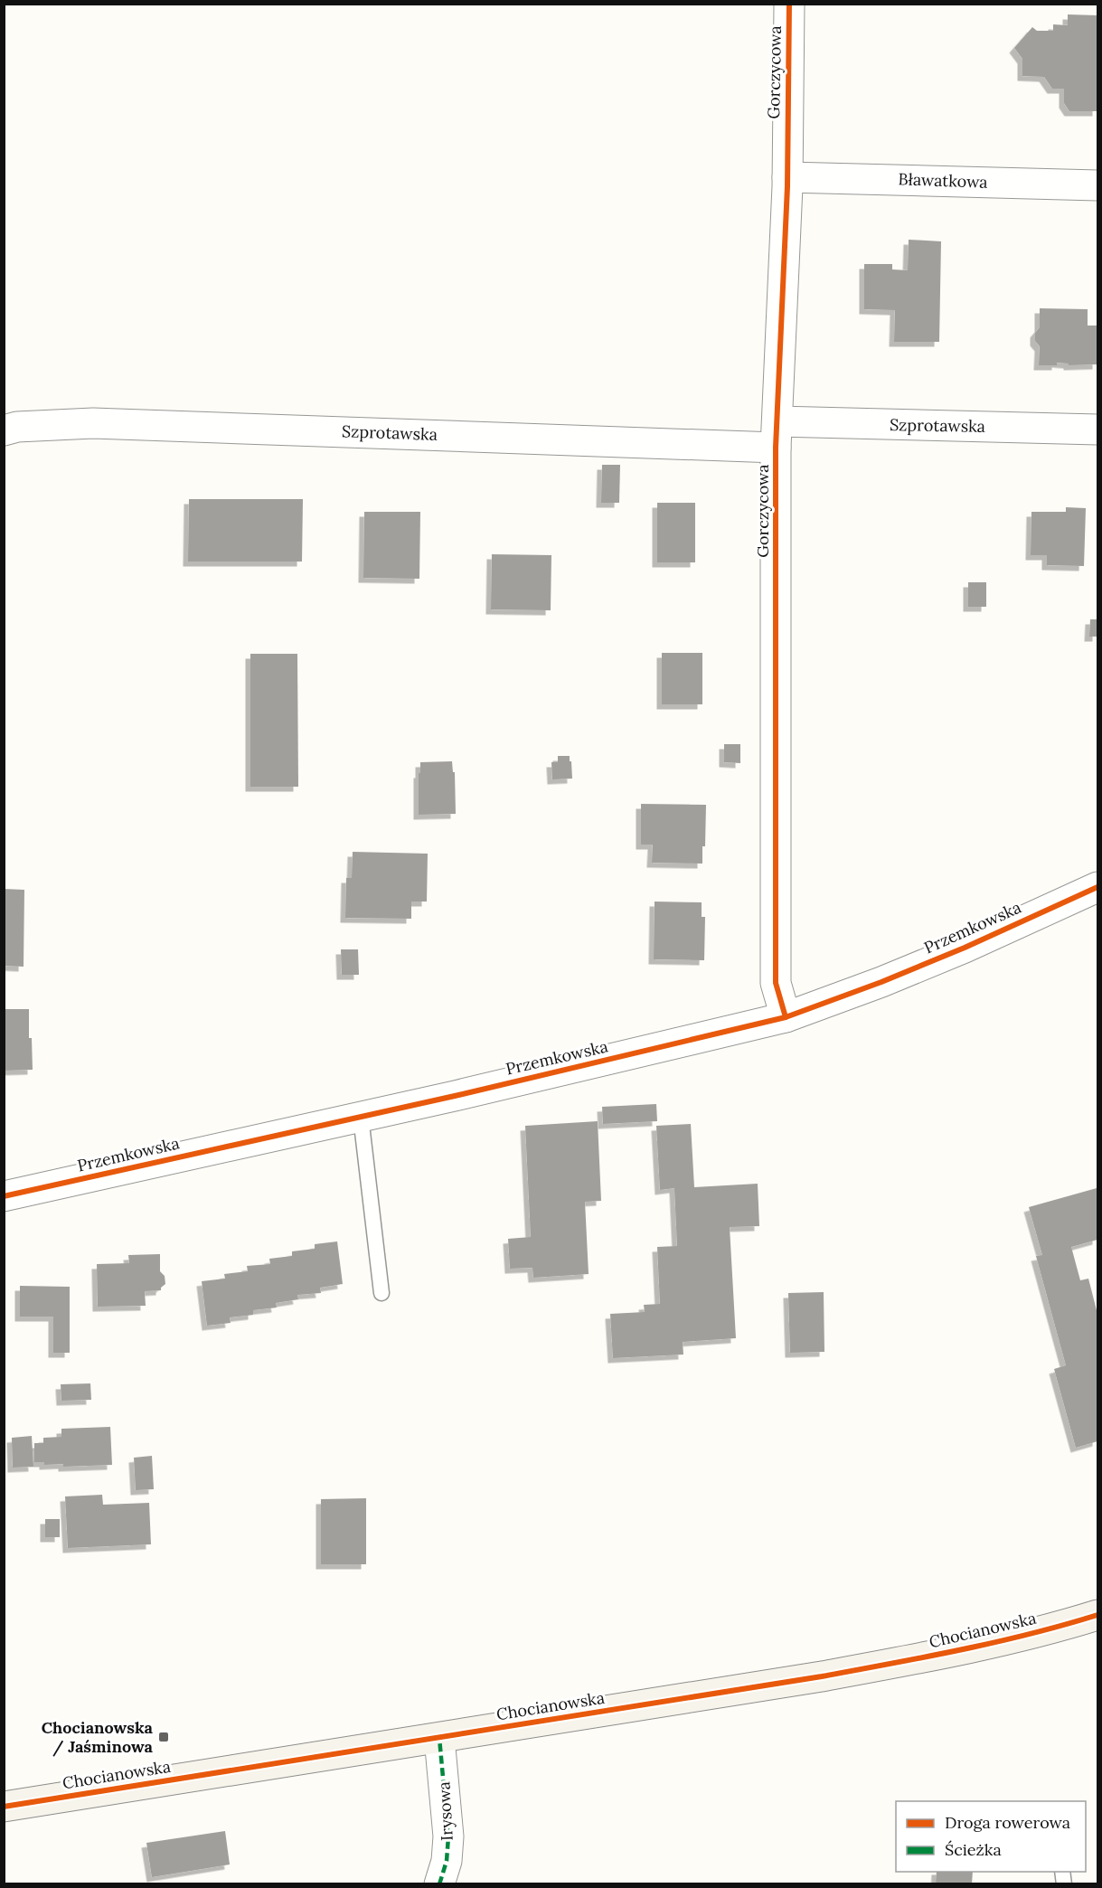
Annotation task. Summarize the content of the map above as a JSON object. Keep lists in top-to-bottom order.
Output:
{
  "streets": {
    "street": [
      "Gorczycowa",
      "Bławatkowa",
      "Szprotawska",
      "Przemkowska",
      "Chocianowska",
      "Irysowa"
    ]
  },
  "crossings": [
    ["Gorczycowa", "Bławatkowa"],
    ["Gorczycowa", "Szprotawska"],
    ["Gorczycowa", "Przemkowska"],
    ["Chocianowska", "Irysowa"]
  ],
  "places": {
    "transit": ["Chocianowska / Jaśminowa"]
  },
  "legend": ["Droga rowerowa", "Ścieżka"]
}
